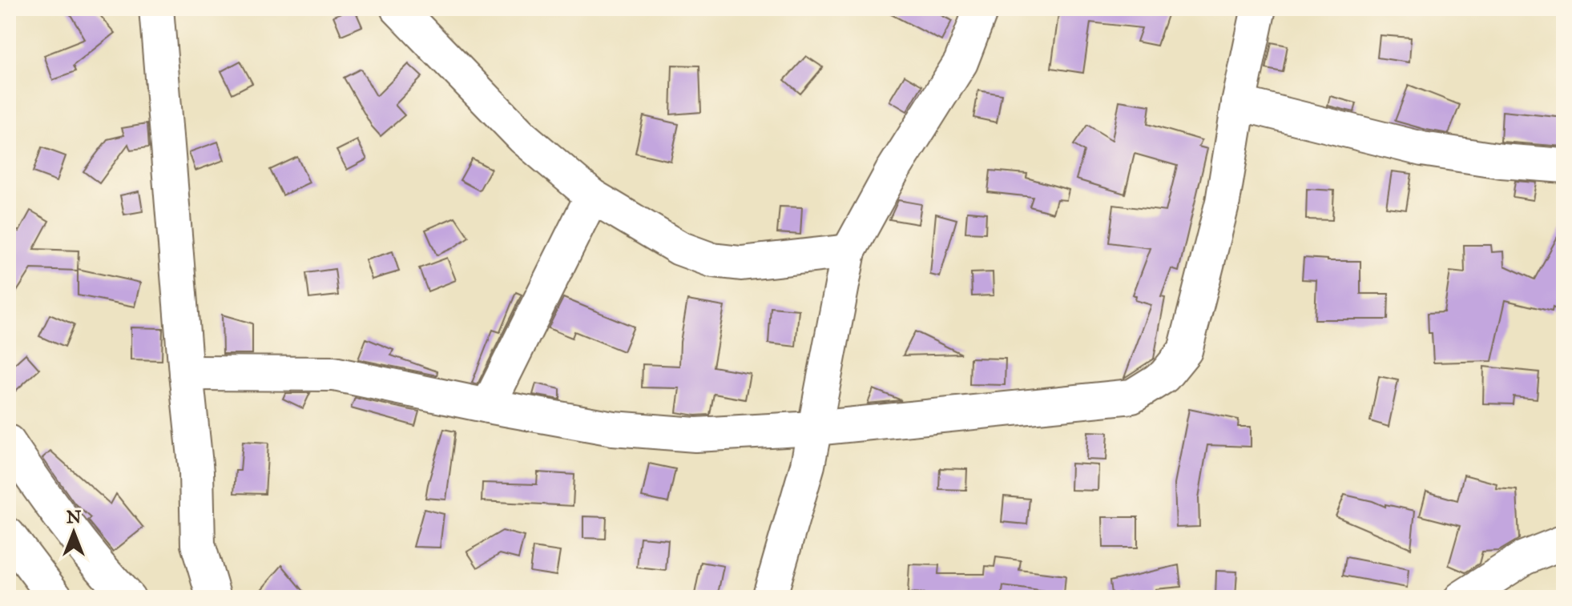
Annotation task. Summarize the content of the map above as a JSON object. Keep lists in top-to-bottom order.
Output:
{
  "north": "top"
}
